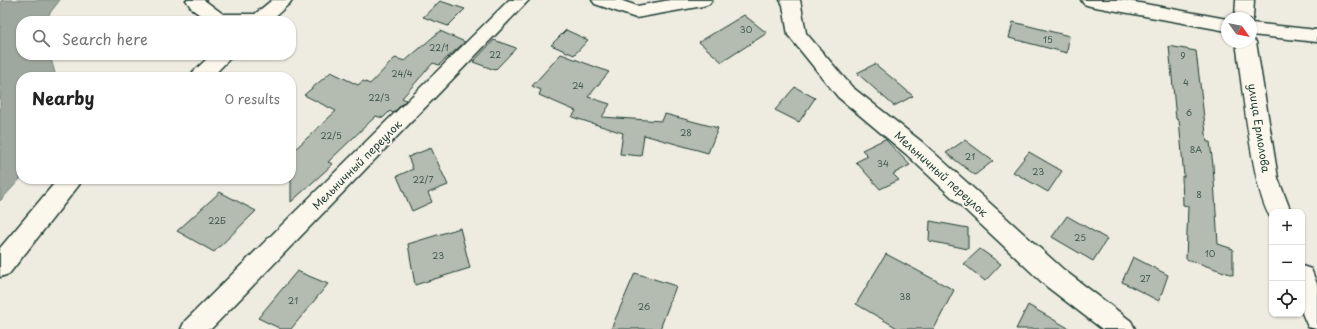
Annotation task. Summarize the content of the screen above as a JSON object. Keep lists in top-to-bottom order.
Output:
{
  "streets": {
    "street": ["улица Ермолова", "Мельничный переулок"]
  },
  "house_numbers": [
    "30",
    "15",
    "22/1",
    "22",
    "9",
    "24/4",
    "4",
    "24",
    "22/3",
    "6",
    "28",
    "22/5",
    "8А",
    "21",
    "34",
    "23",
    "22/7",
    "8",
    "22Б",
    "25",
    "10",
    "23",
    "27",
    "38",
    "21",
    "26"
  ],
  "north": "bottom right",
  "page": {
    "search": "Search here",
    "heading": ["Nearby", "0 results"],
    "map_buttons": ["+", "−"]
  }
}
